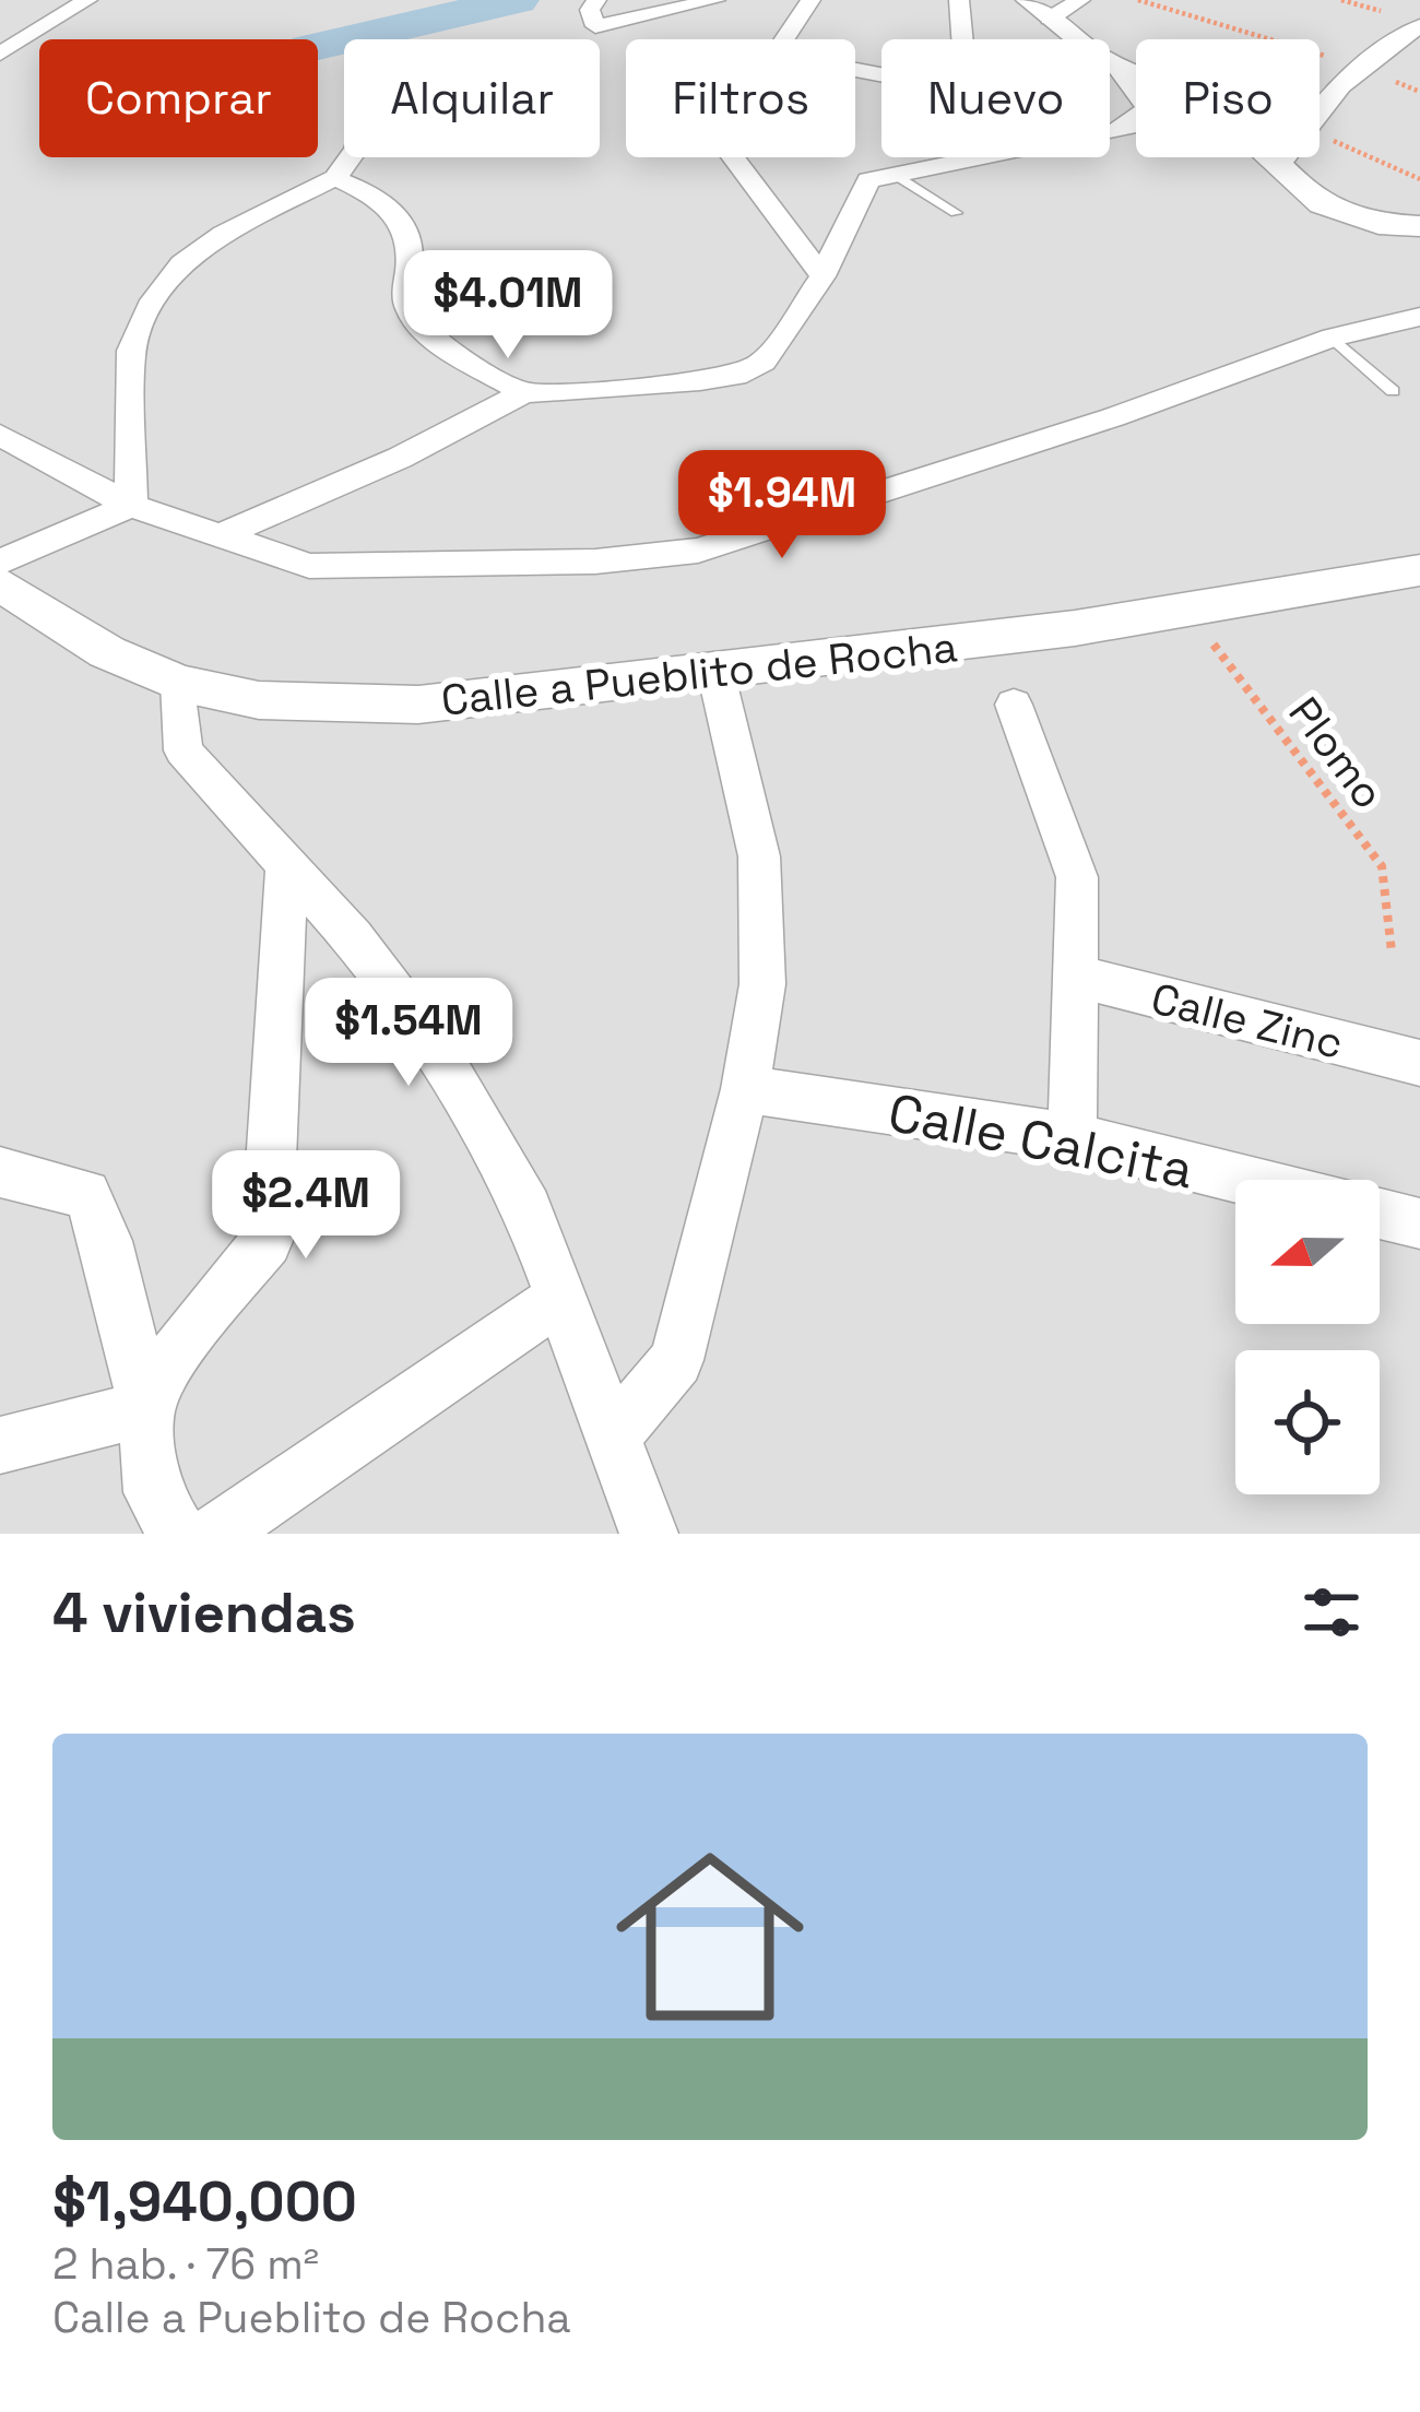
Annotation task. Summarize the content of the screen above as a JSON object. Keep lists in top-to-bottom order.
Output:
{
  "streets": {
    "street": ["Calle a Pueblito de Rocha", "Calle Zinc", "Calle Calcita"],
    "path": ["Plomo"]
  },
  "crossings": [
    ["Calle a Pueblito de Rocha", "Plomo"]
  ],
  "north": "left",
  "page": {
    "chip": [
      "Comprar",
      "Alquilar",
      "Filtros",
      "Nuevo",
      "Piso"
    ],
    "price": [
      "$4.01M",
      "$1.94M",
      "$1.54M",
      "$2.4M"
    ],
    "heading": "4 viviendas",
    "list": [
      {
        "name": "$1,940,000",
        "note": "2 hab. · 76 m² · Calle a Pueblito de Rocha"
      }
    ]
  }
}
